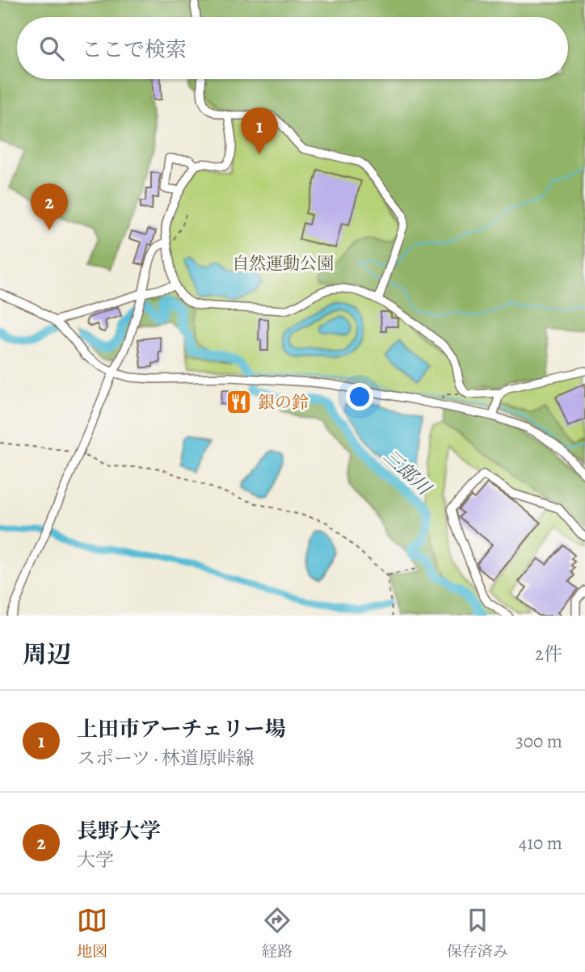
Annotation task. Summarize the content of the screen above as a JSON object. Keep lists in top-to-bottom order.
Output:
{
  "water": ["三郎川"],
  "parks": ["自然運動公園"],
  "places": {
    "restaurant": ["銀の鈴"]
  },
  "page": {
    "search": "ここで検索",
    "pins": ["1", "2"],
    "heading": ["周辺", "2件"],
    "list": [
      {
        "mark": "1",
        "name": "上田市アーチェリー場",
        "note": "スポーツ · 林道原峠線",
        "value": "300 m"
      },
      {
        "mark": "2",
        "name": "長野大学",
        "note": "大学",
        "value": "410 m"
      }
    ],
    "nav": ["地図", "経路", "保存済み"]
  }
}
